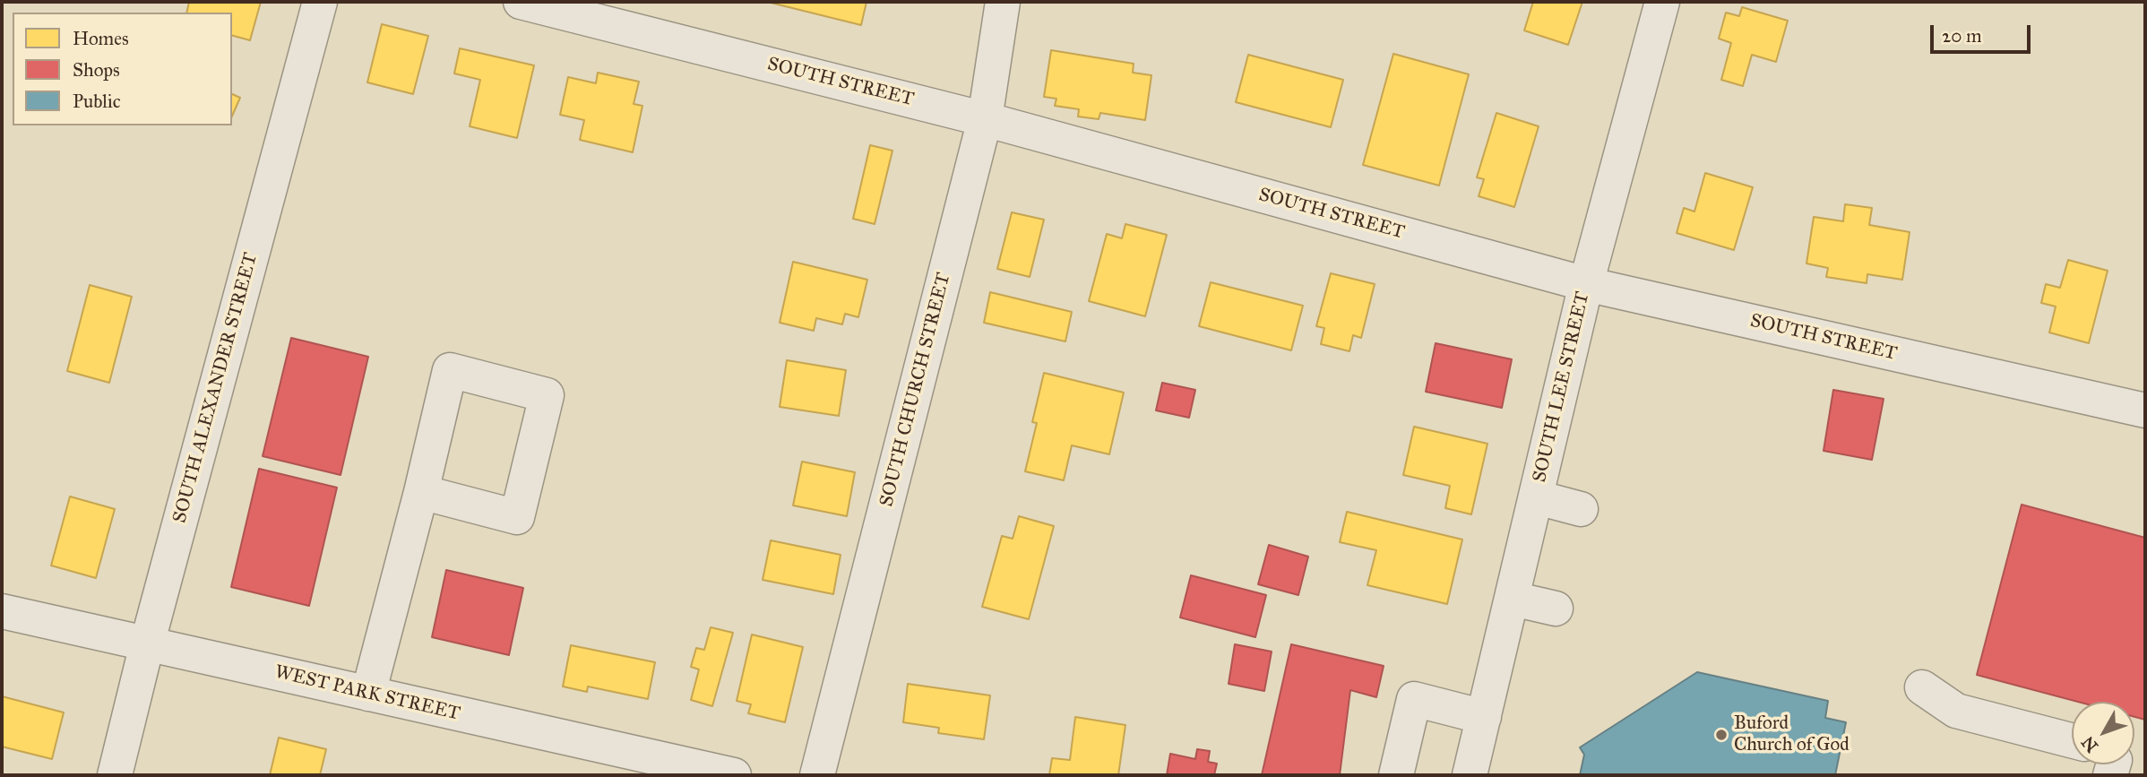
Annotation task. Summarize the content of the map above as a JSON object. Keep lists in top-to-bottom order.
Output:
{
  "streets": {
    "street": [
      "SOUTH STREET",
      "SOUTH LEE STREET",
      "SOUTH ALEXANDER STREET",
      "SOUTH CHURCH STREET",
      "WEST PARK STREET"
    ]
  },
  "crossings": [
    ["SOUTH STREET", "SOUTH LEE STREET"],
    ["SOUTH STREET", "SOUTH CHURCH STREET"],
    ["SOUTH ALEXANDER STREET", "WEST PARK STREET"]
  ],
  "places": ["Buford Church of God"],
  "legend": ["Homes", "Shops", "Public"],
  "scale_bar": "20 m",
  "north": "bottom left"
}
